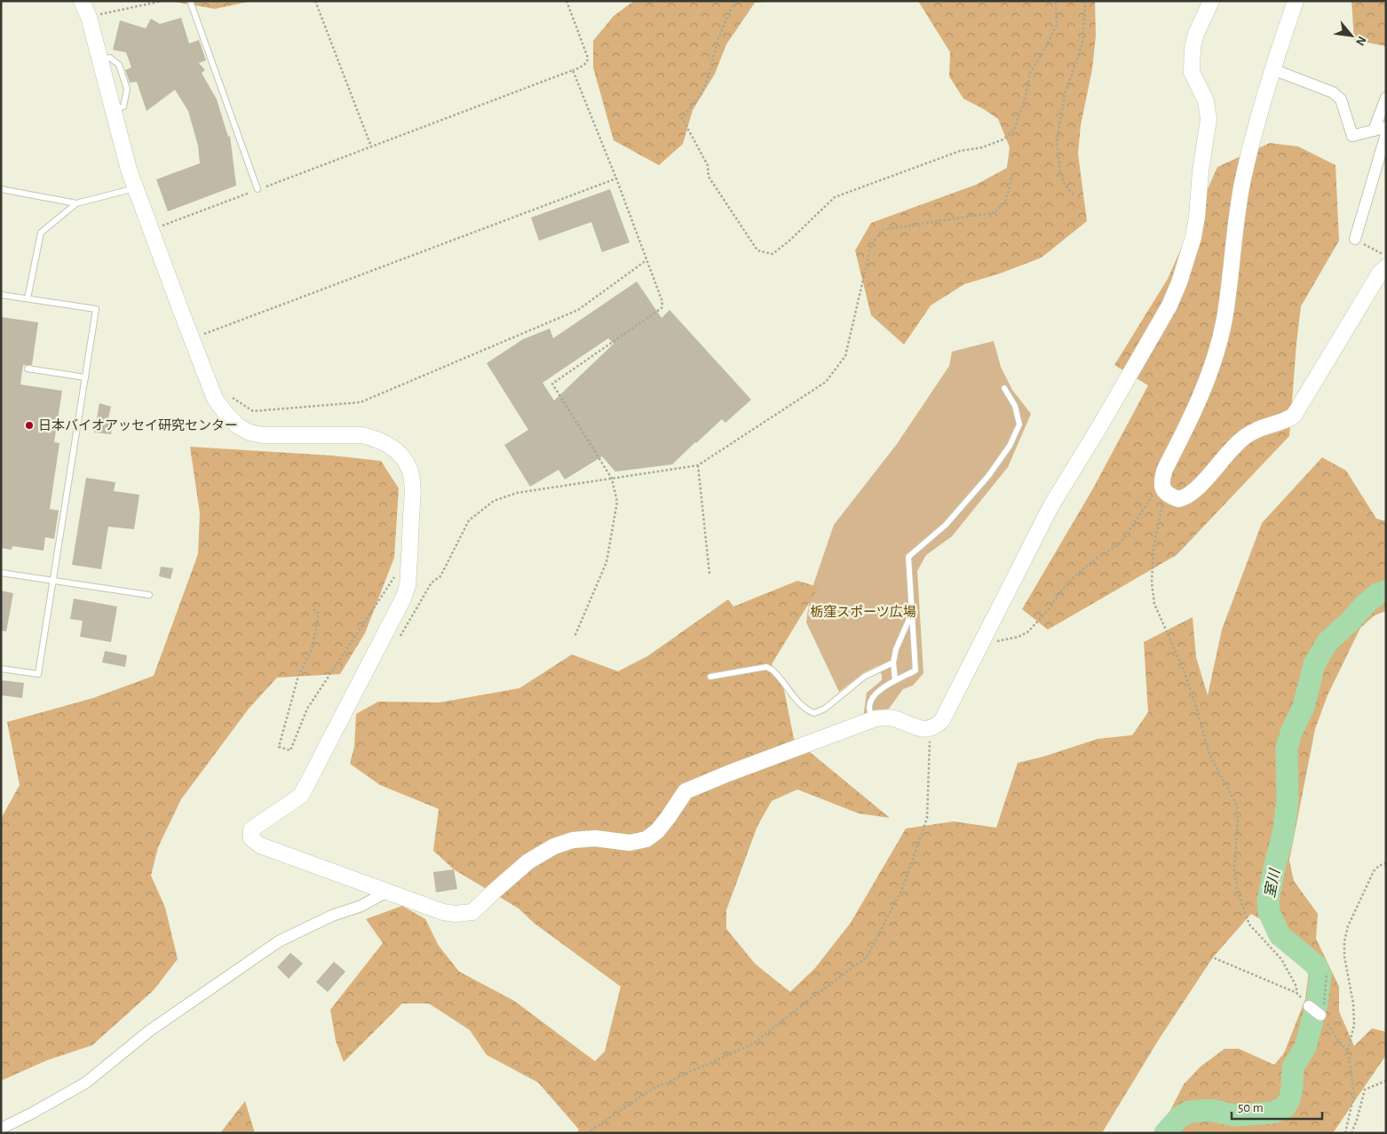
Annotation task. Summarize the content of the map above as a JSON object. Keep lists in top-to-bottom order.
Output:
{
  "water": ["室川"],
  "parks": ["栃窪スポーツ広場"],
  "places": ["日本バイオアッセイ研究センター"],
  "scale_bar": "50 m",
  "north": "bottom right"
}
